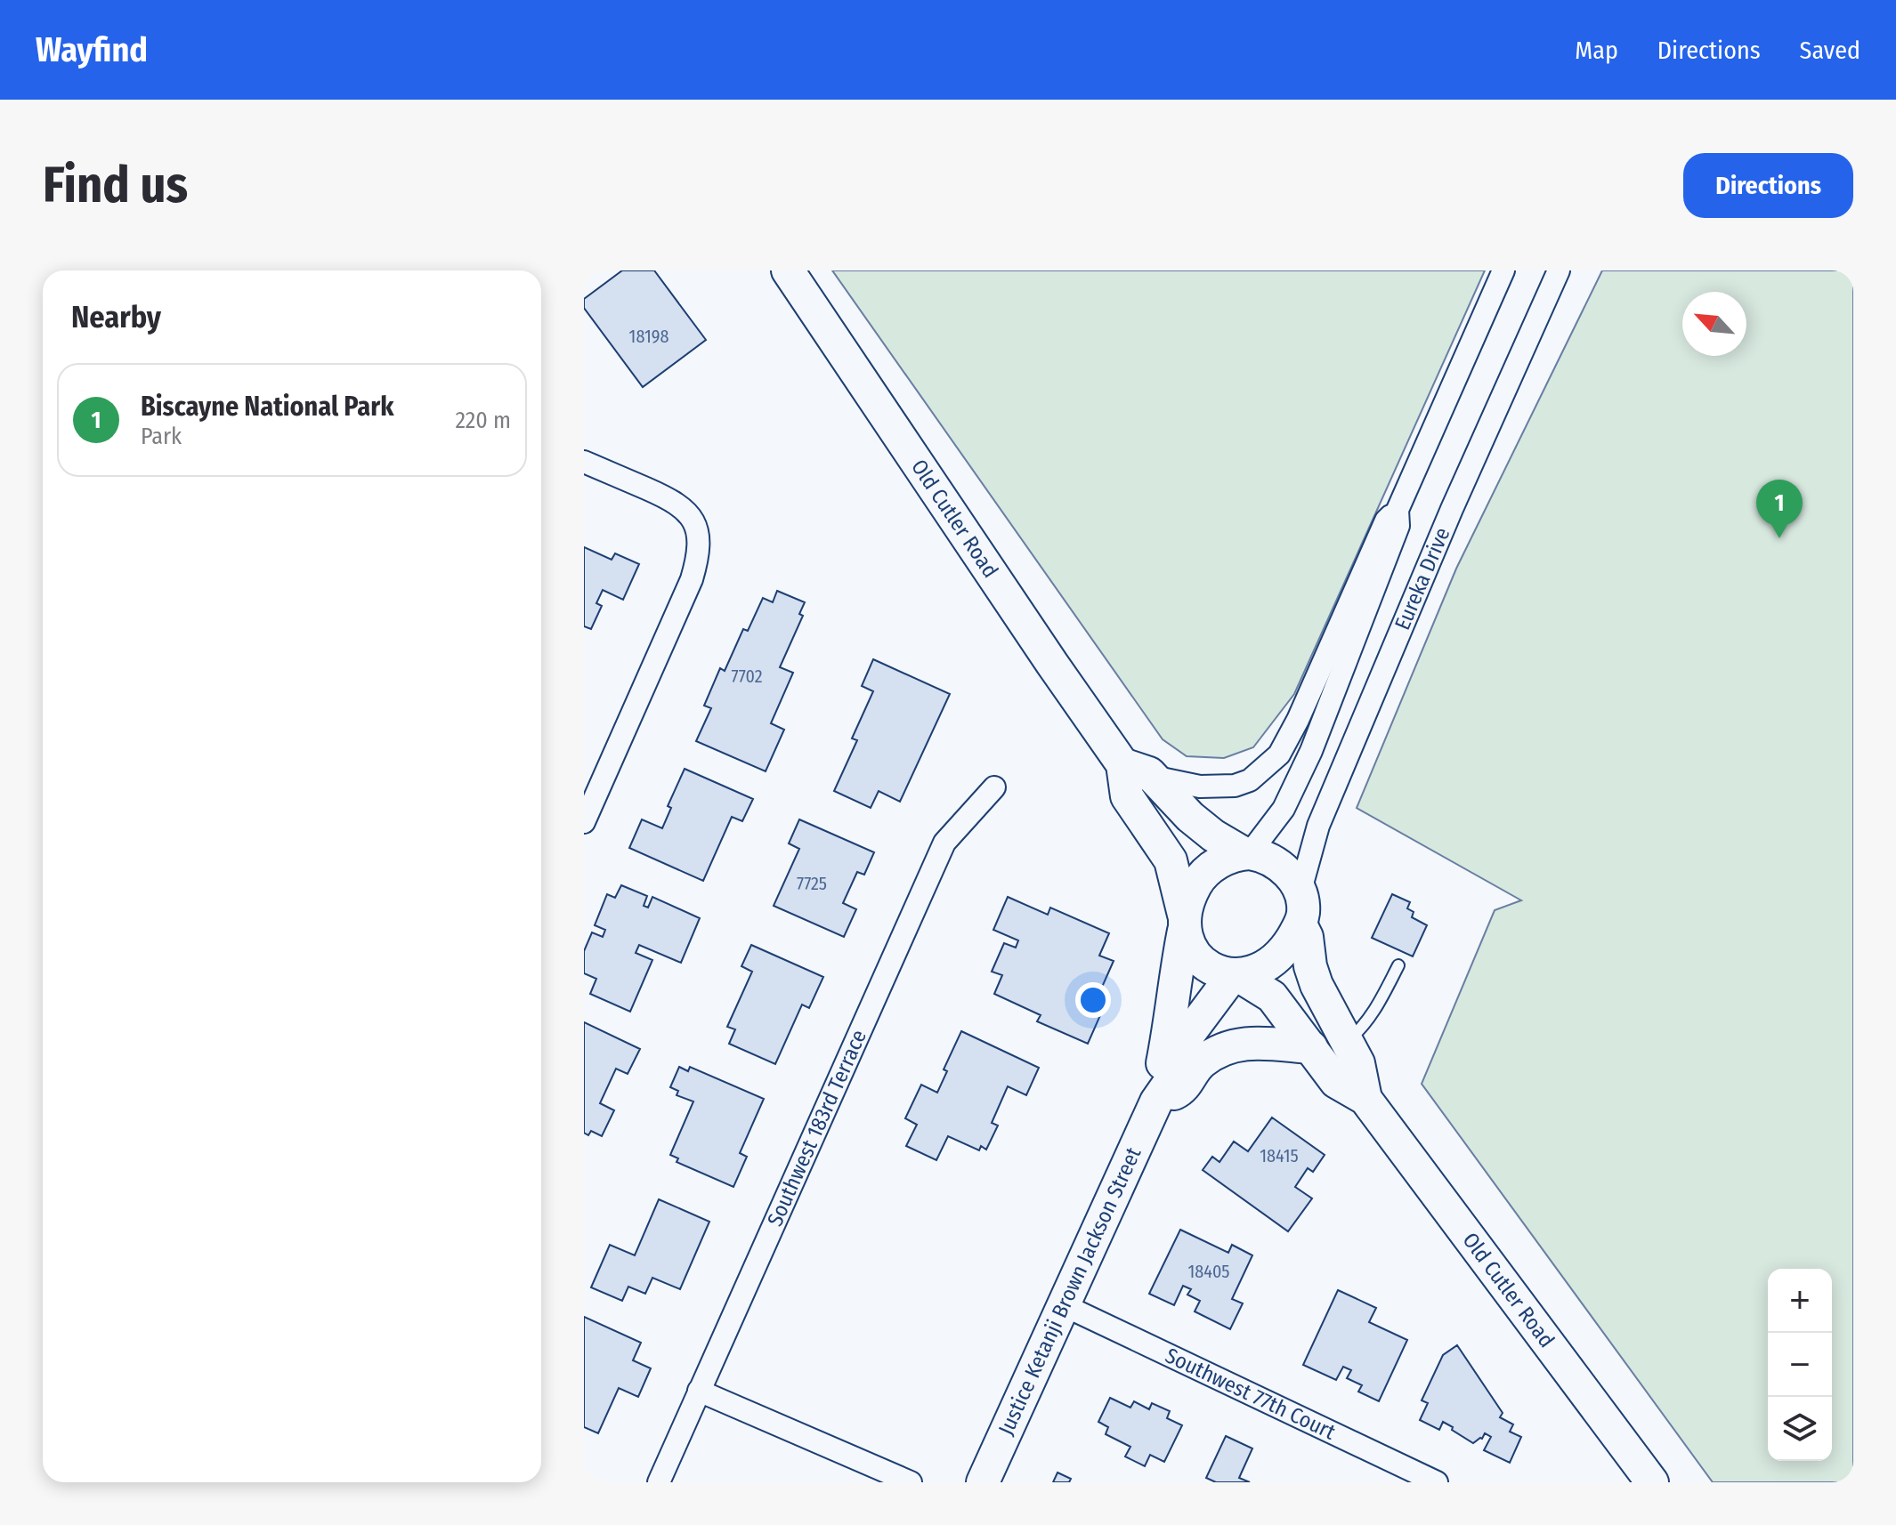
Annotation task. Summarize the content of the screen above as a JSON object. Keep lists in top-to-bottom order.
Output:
{
  "streets": {
    "main road": ["Old Cutler Road", "Justice Ketanji Brown Jackson Street"],
    "street": ["Eureka Drive", "Southwest 183rd Terrace", "Southwest 77th Court"]
  },
  "crossings": [
    ["Old Cutler Road", "Eureka Drive"],
    ["Old Cutler Road", "Justice Ketanji Brown Jackson Street"],
    ["Eureka Drive", "Justice Ketanji Brown Jackson Street"],
    ["Justice Ketanji Brown Jackson Street", "Southwest 77th Court"]
  ],
  "house_numbers": [
    "18198",
    "7702",
    "7725",
    "18415",
    "18405"
  ],
  "north": "top left",
  "page": {
    "header": "Wayfind",
    "nav": ["Map", "Directions", "Saved"],
    "buttons": "Directions",
    "title": "Find us",
    "heading": "Nearby",
    "list": [
      {
        "mark": "1",
        "name": "Biscayne National Park",
        "note": "Park",
        "value": "220 m"
      }
    ],
    "pins": "1",
    "map_buttons": ["+", "−"]
  }
}
